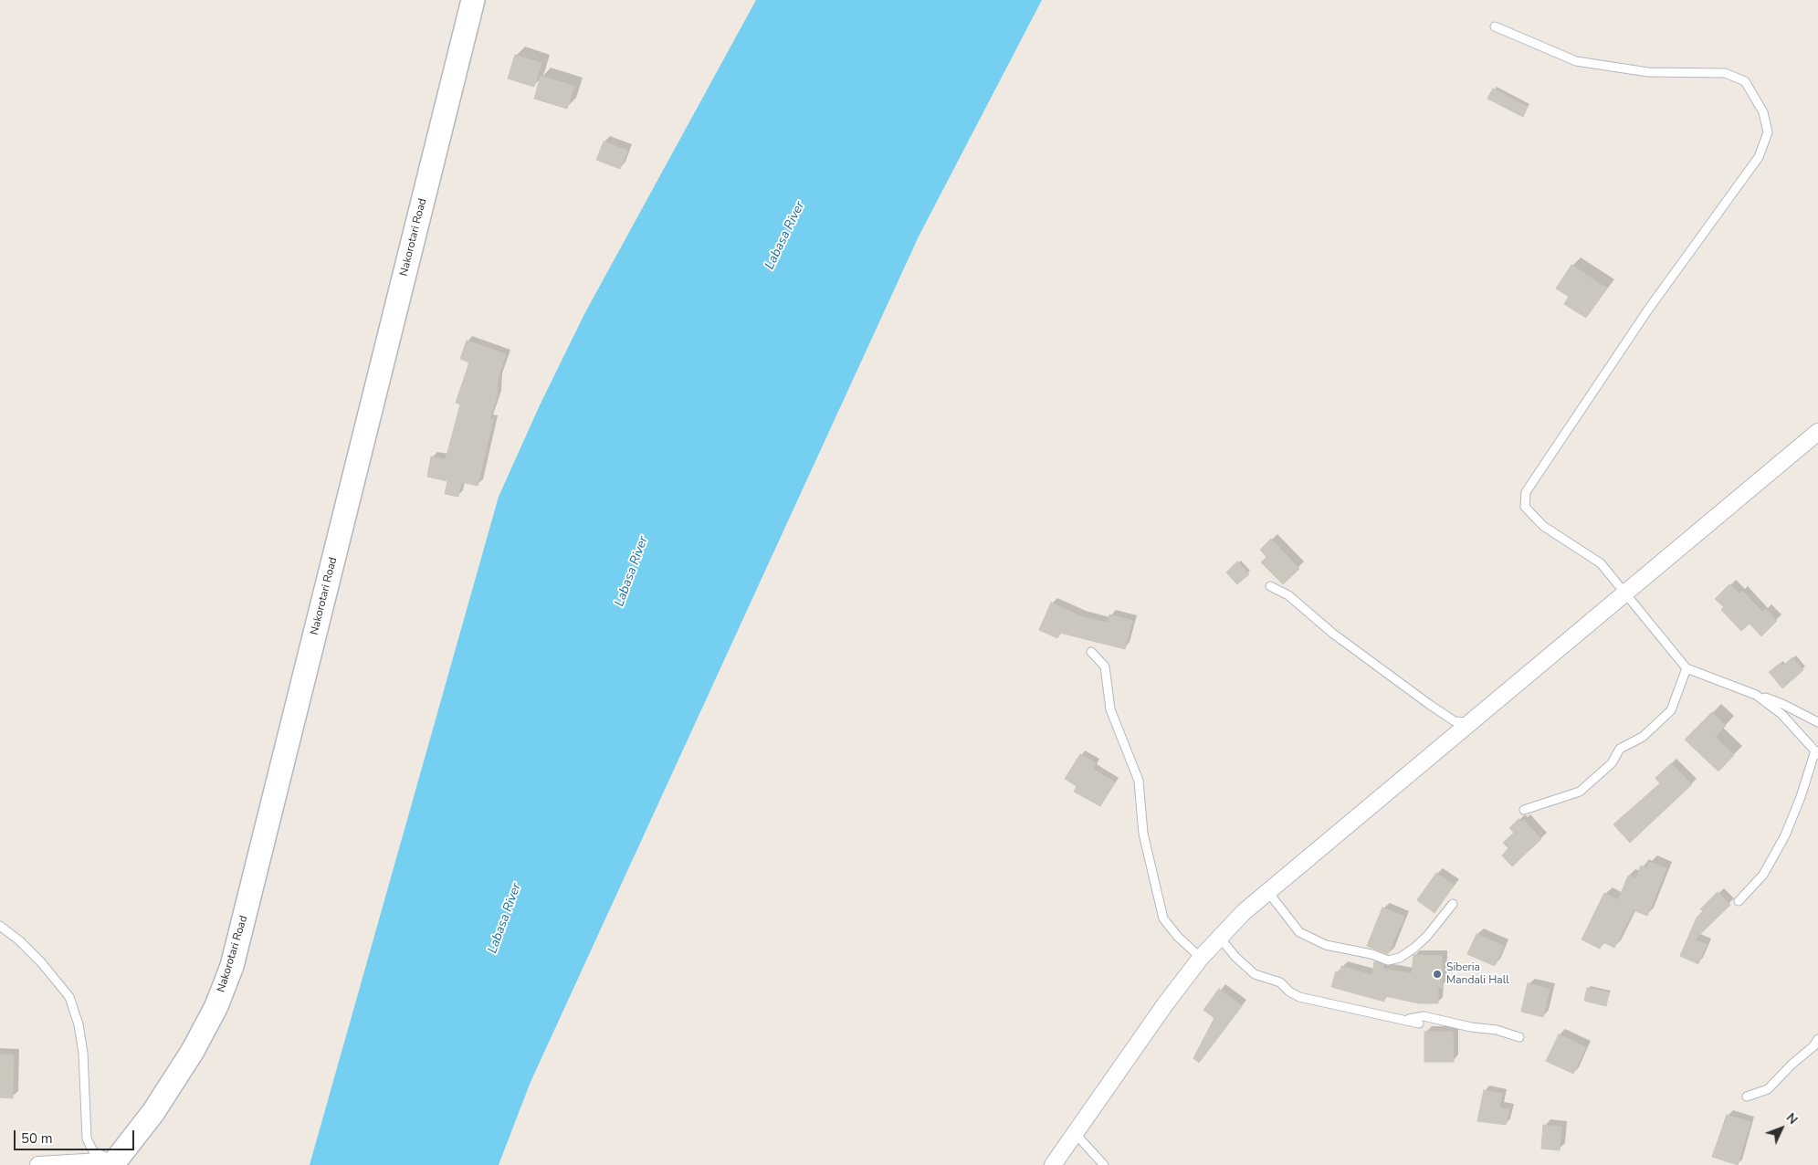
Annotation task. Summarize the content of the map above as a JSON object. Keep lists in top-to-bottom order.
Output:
{
  "streets": {
    "street": ["Nakorotari Road"]
  },
  "water": ["Labasa River"],
  "places": ["Siberia Mandali Hall"],
  "scale_bar": "50 m",
  "north": "top right"
}
